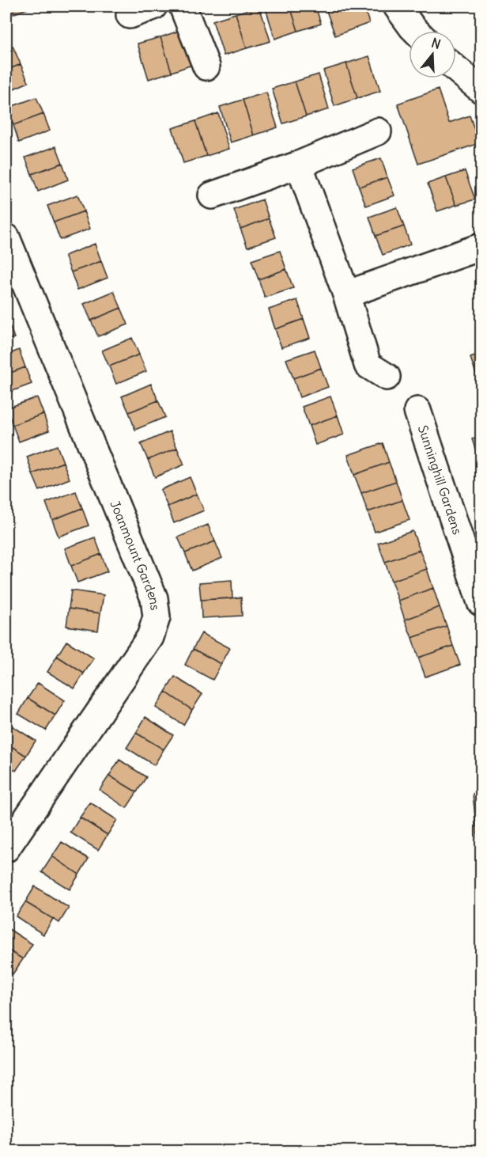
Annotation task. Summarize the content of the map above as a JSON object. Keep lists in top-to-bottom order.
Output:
{
  "streets": {
    "street": ["Sunninghill Gardens", "Joanmount Gardens"]
  },
  "north": "top"
}
